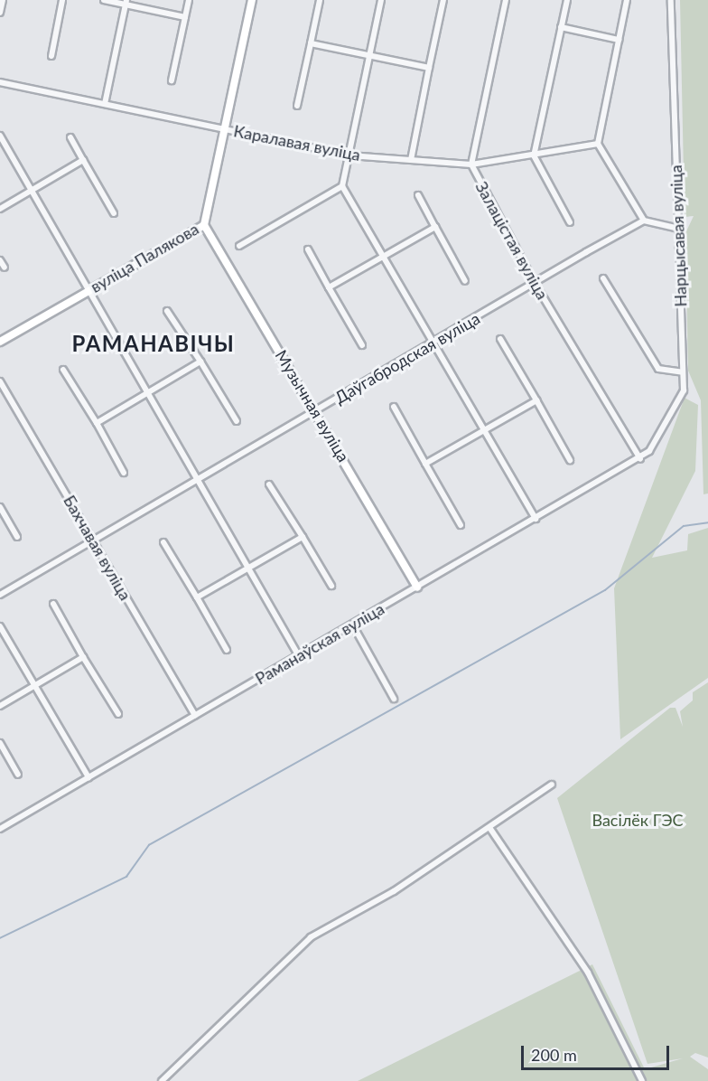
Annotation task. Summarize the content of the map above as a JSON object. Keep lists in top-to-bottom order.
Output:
{
  "streets": {
    "street": [
      "Каралавая вуліца",
      "Нарцысавая вуліца",
      "Залацістая вуліца",
      "вуліца Палякова",
      "Даўгабродская вуліца",
      "Музычная вуліца",
      "Бахчавая вуліца",
      "Раманаўская вуліца"
    ]
  },
  "crossings": [
    ["Каралавая вуліца", "Залацістая вуліца"],
    ["Каралавая вуліца", "вуліца Палякова"],
    ["Нарцысавая вуліца", "Залацістая вуліца"],
    ["Нарцысавая вуліца", "Раманаўская вуліца"],
    ["Залацістая вуліца", "Даўгабродская вуліца"],
    ["Залацістая вуліца", "Раманаўская вуліца"],
    ["вуліца Палякова", "Музычная вуліца"],
    ["Даўгабродская вуліца", "Музычная вуліца"],
    ["Даўгабродская вуліца", "Бахчавая вуліца"],
    ["Музычная вуліца", "Раманаўская вуліца"],
    ["Бахчавая вуліца", "Раманаўская вуліца"]
  ],
  "districts": ["РАМАНАВІЧЫ"],
  "parks": ["Васілёк ГЭС"],
  "scale_bar": "200 m"
}
